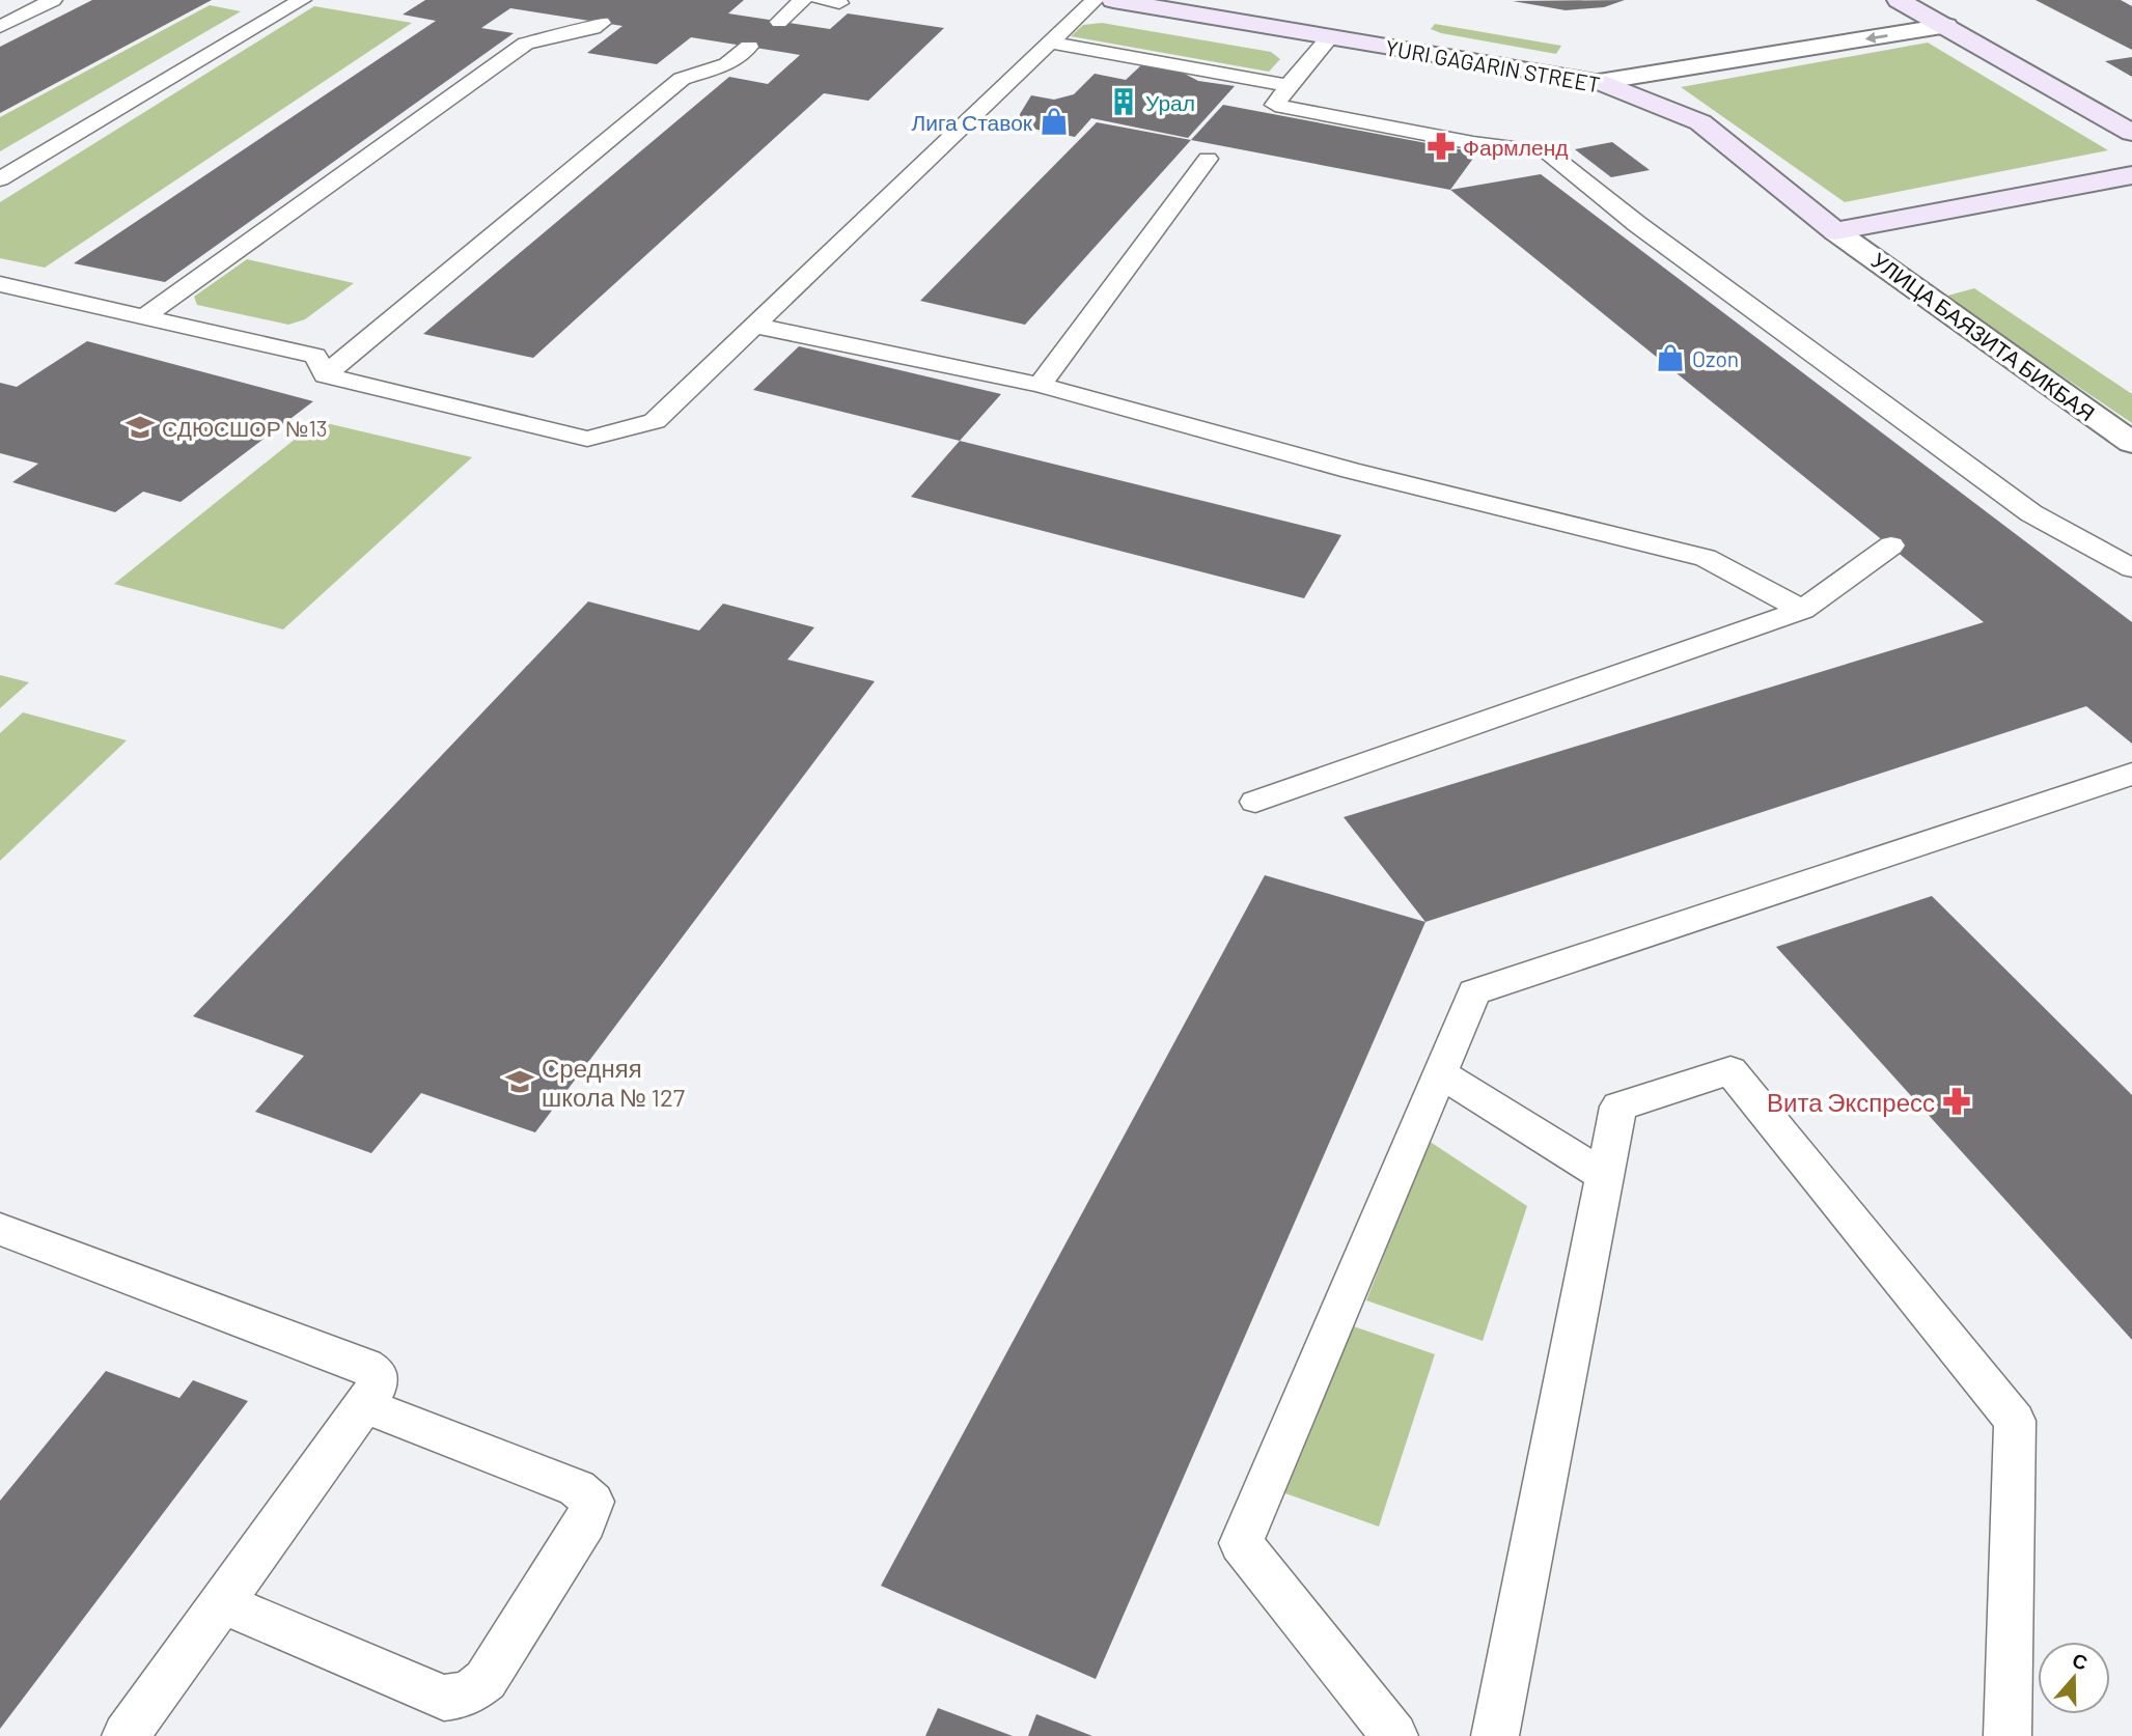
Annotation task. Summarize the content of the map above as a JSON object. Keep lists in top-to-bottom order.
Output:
{
  "streets": {
    "main road": ["YURI GAGARIN STREET"],
    "street": ["УЛИЦА БАЯЗИТА БИКБАЯ"]
  },
  "crossings": [
    ["YURI GAGARIN STREET", "УЛИЦА БАЯЗИТА БИКБАЯ"]
  ],
  "places": {
    "building": ["Урал"],
    "shop": ["Лига Ставок", "Ozon"],
    "pharmacy": ["Фармленд", "Вита Экспресс"],
    "school or university": ["СДЮСШОР №13", "Средняя школа № 127"]
  },
  "north": "top"
}
